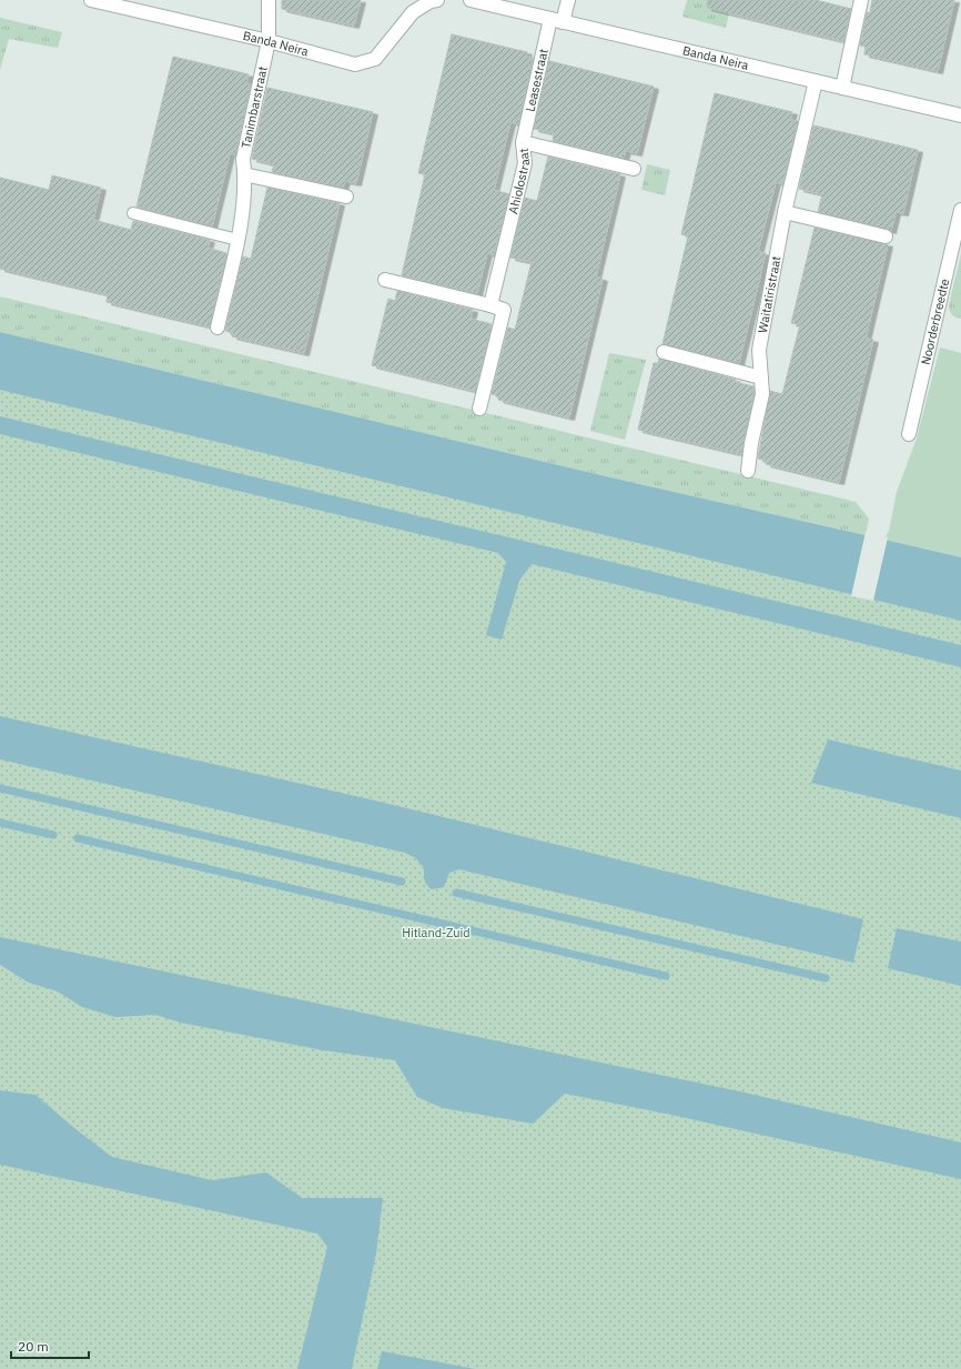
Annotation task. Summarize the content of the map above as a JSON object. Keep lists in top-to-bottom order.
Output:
{
  "streets": {
    "street": [
      "Banda Neira",
      "Leasestraat",
      "Tanimbarstraat",
      "Ahiolostraat",
      "Waitatiristraat",
      "Noorderbreedte"
    ]
  },
  "crossings": [
    ["Banda Neira", "Leasestraat"],
    ["Banda Neira", "Tanimbarstraat"],
    ["Banda Neira", "Waitatiristraat"],
    ["Leasestraat", "Ahiolostraat"]
  ],
  "parks": ["Hitland-Zuid"],
  "scale_bar": "20 m"
}
